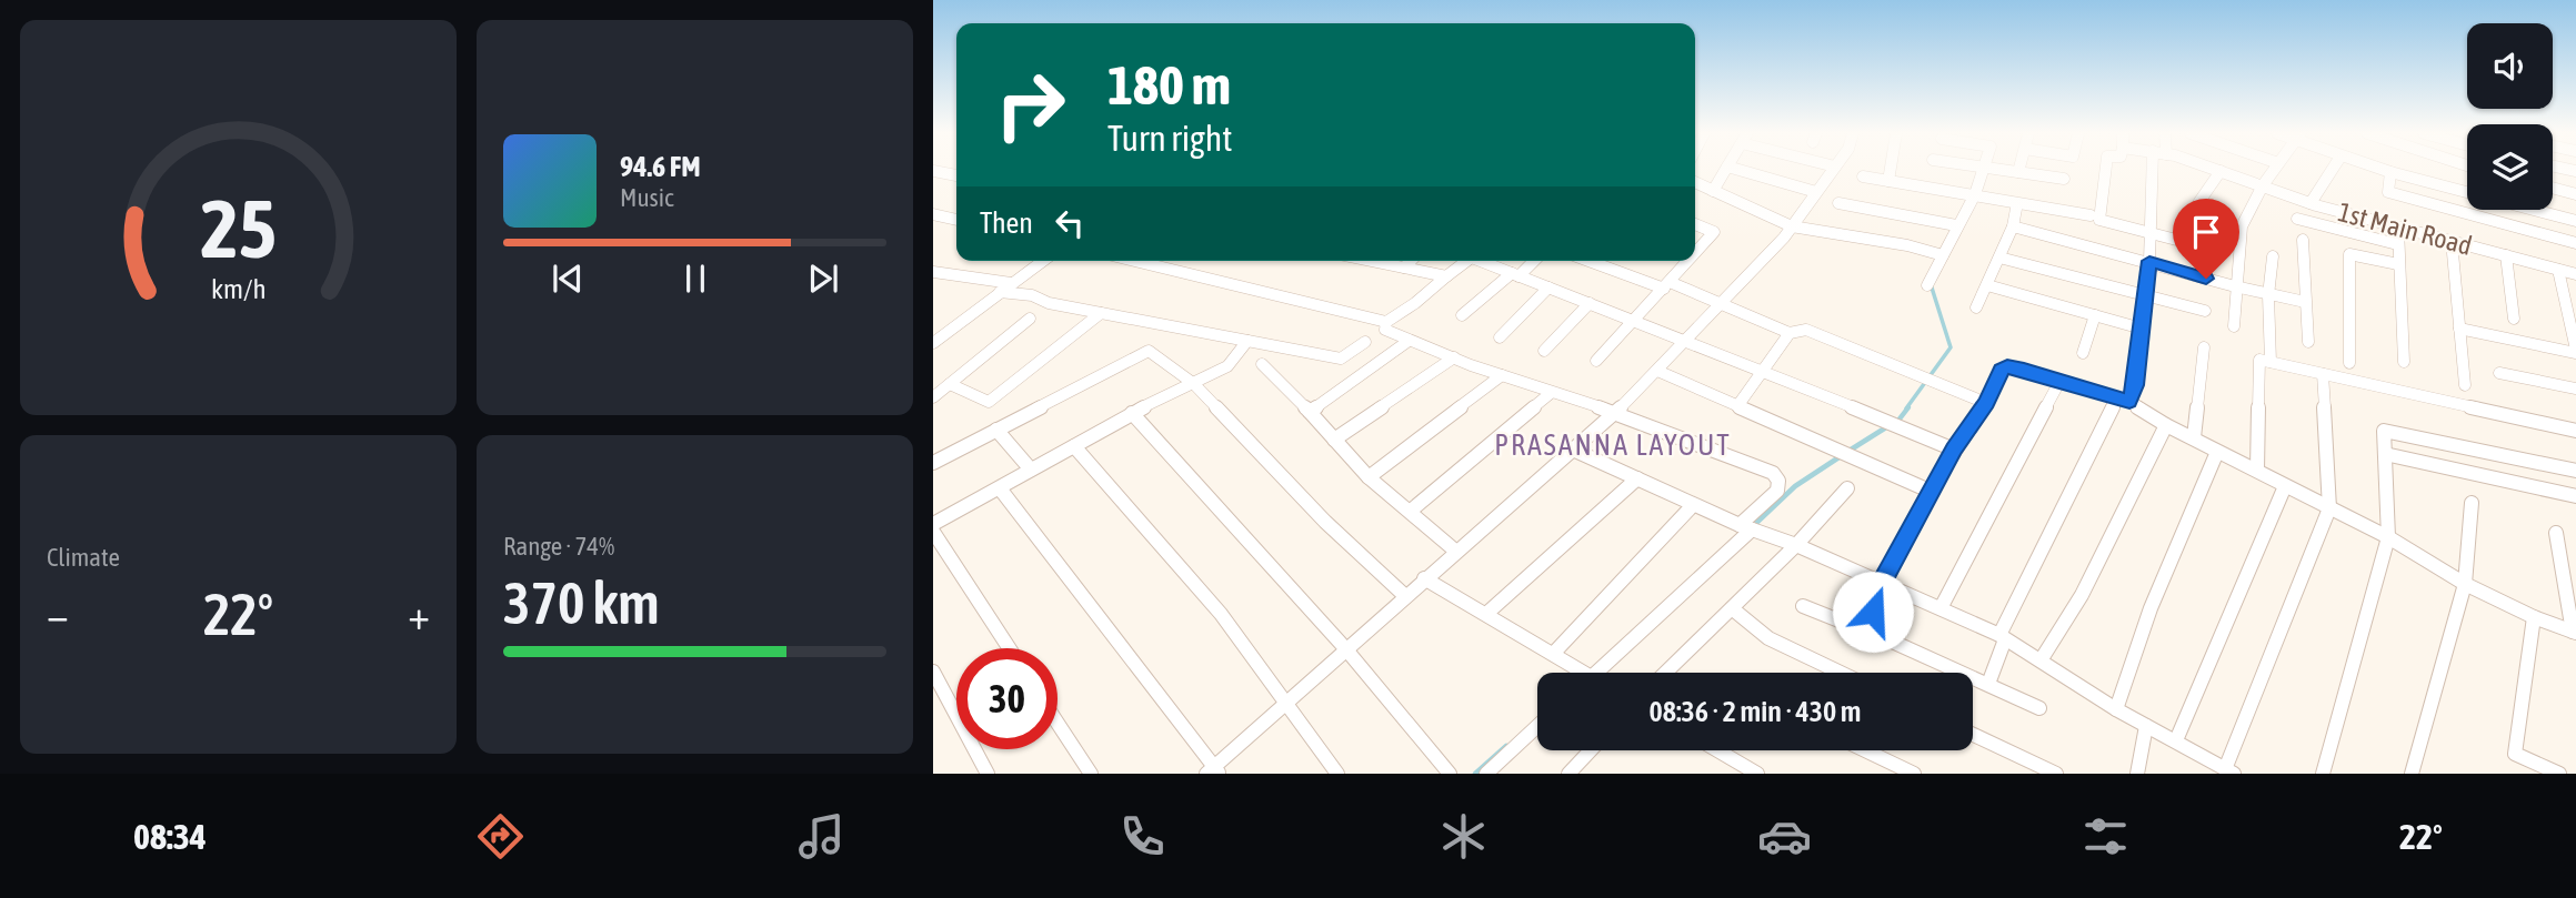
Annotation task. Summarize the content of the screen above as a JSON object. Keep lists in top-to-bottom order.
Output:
{
  "streets": {
    "street": ["1st Main Road"]
  },
  "districts": ["PRASANNA LAYOUT"],
  "page": {
    "turn": ["180 m", "Turn right"],
    "song": ["94.6 FM", "Music"],
    "then": "Then",
    "tile": [
      "Climate",
      ["Range · 74%", "370 km"]
    ],
    "heat": ["−", "22°", "+"],
    "limit": "30",
    "trip": "08:36 · 2 min · 430 m",
    "tabs": ["08:34", "22°"],
    "gauge": ["25", "km/h"]
  }
}
